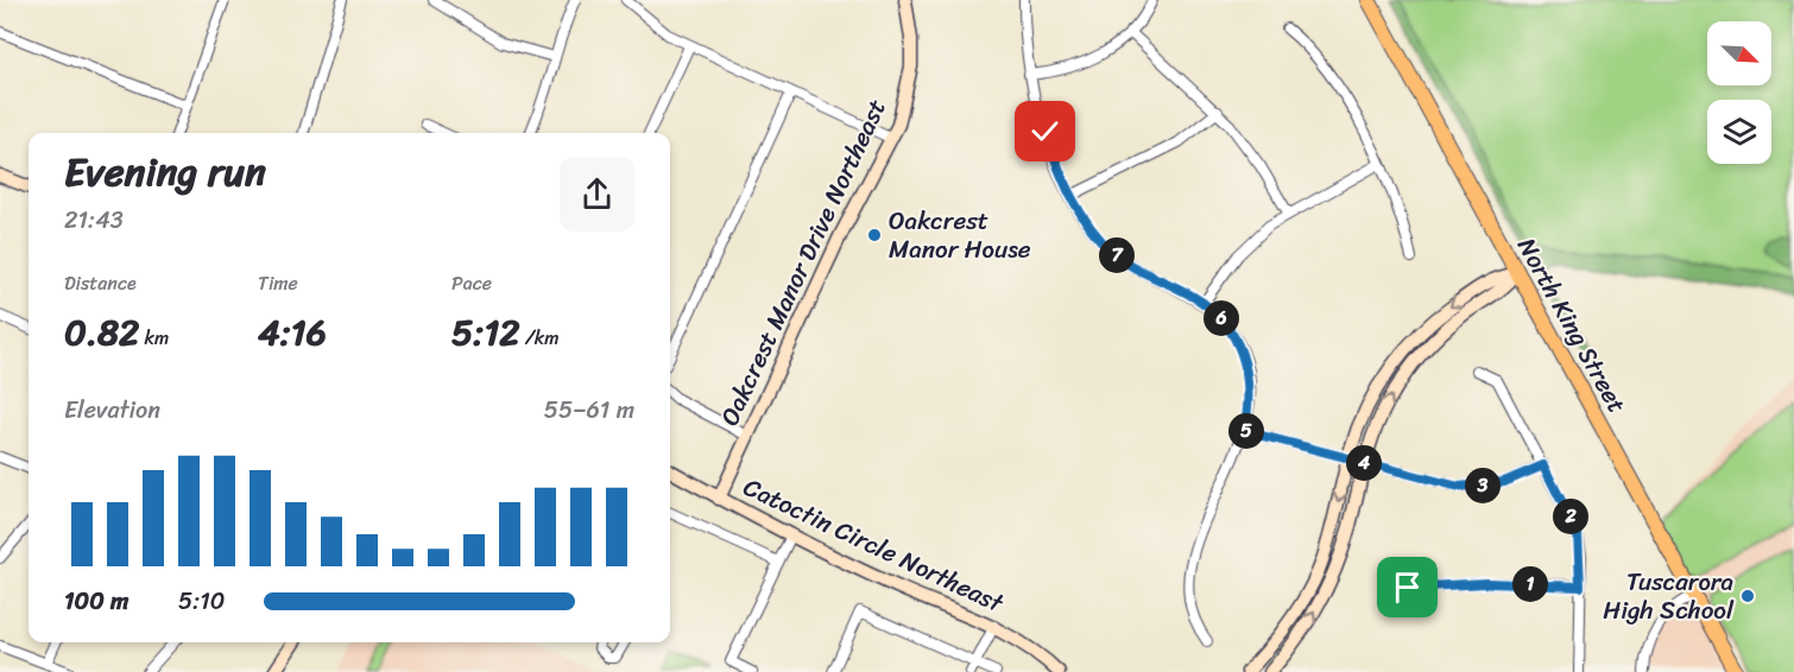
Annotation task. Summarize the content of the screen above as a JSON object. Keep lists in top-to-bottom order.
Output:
{
  "streets": {
    "main road": ["North King Street"],
    "street": ["Oakcrest Manor Drive Northeast", "Catoctin Circle Northeast"]
  },
  "crossings": [
    ["Oakcrest Manor Drive Northeast", "Catoctin Circle Northeast"]
  ],
  "places": ["Oakcrest Manor House", "Tuscarora High School"],
  "north": "bottom right",
  "page": {
    "heading": ["Evening run", "21:43"],
    "pins": [
      "7",
      "6",
      "5",
      "4",
      "3",
      "2",
      "1"
    ],
    "stats": [
      ["Distance", "0.82 km"],
      ["Time", "4:16"],
      ["Pace", "5:12 /km"]
    ],
    "chart": ["Elevation", "55–61 m"],
    "list": [
      {
        "name": "100 m",
        "note": "5:10"
      }
    ]
  }
}
